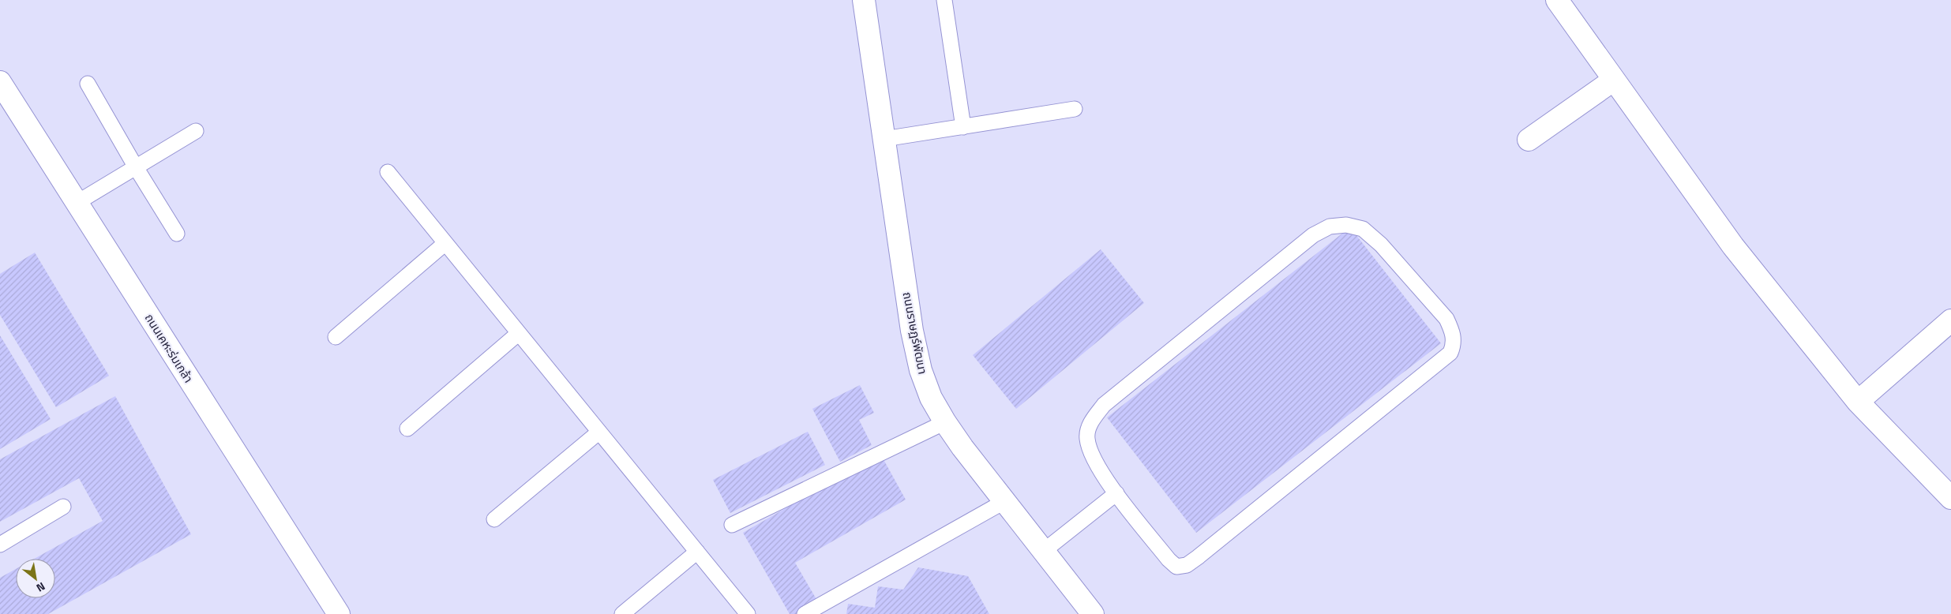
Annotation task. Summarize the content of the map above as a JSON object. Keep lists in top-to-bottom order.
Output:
{
  "streets": {
    "street": ["ถนนราษฏร์พัฒนา", "ถนนเคหะร่มเกล้า"]
  },
  "north": "bottom right"
}
